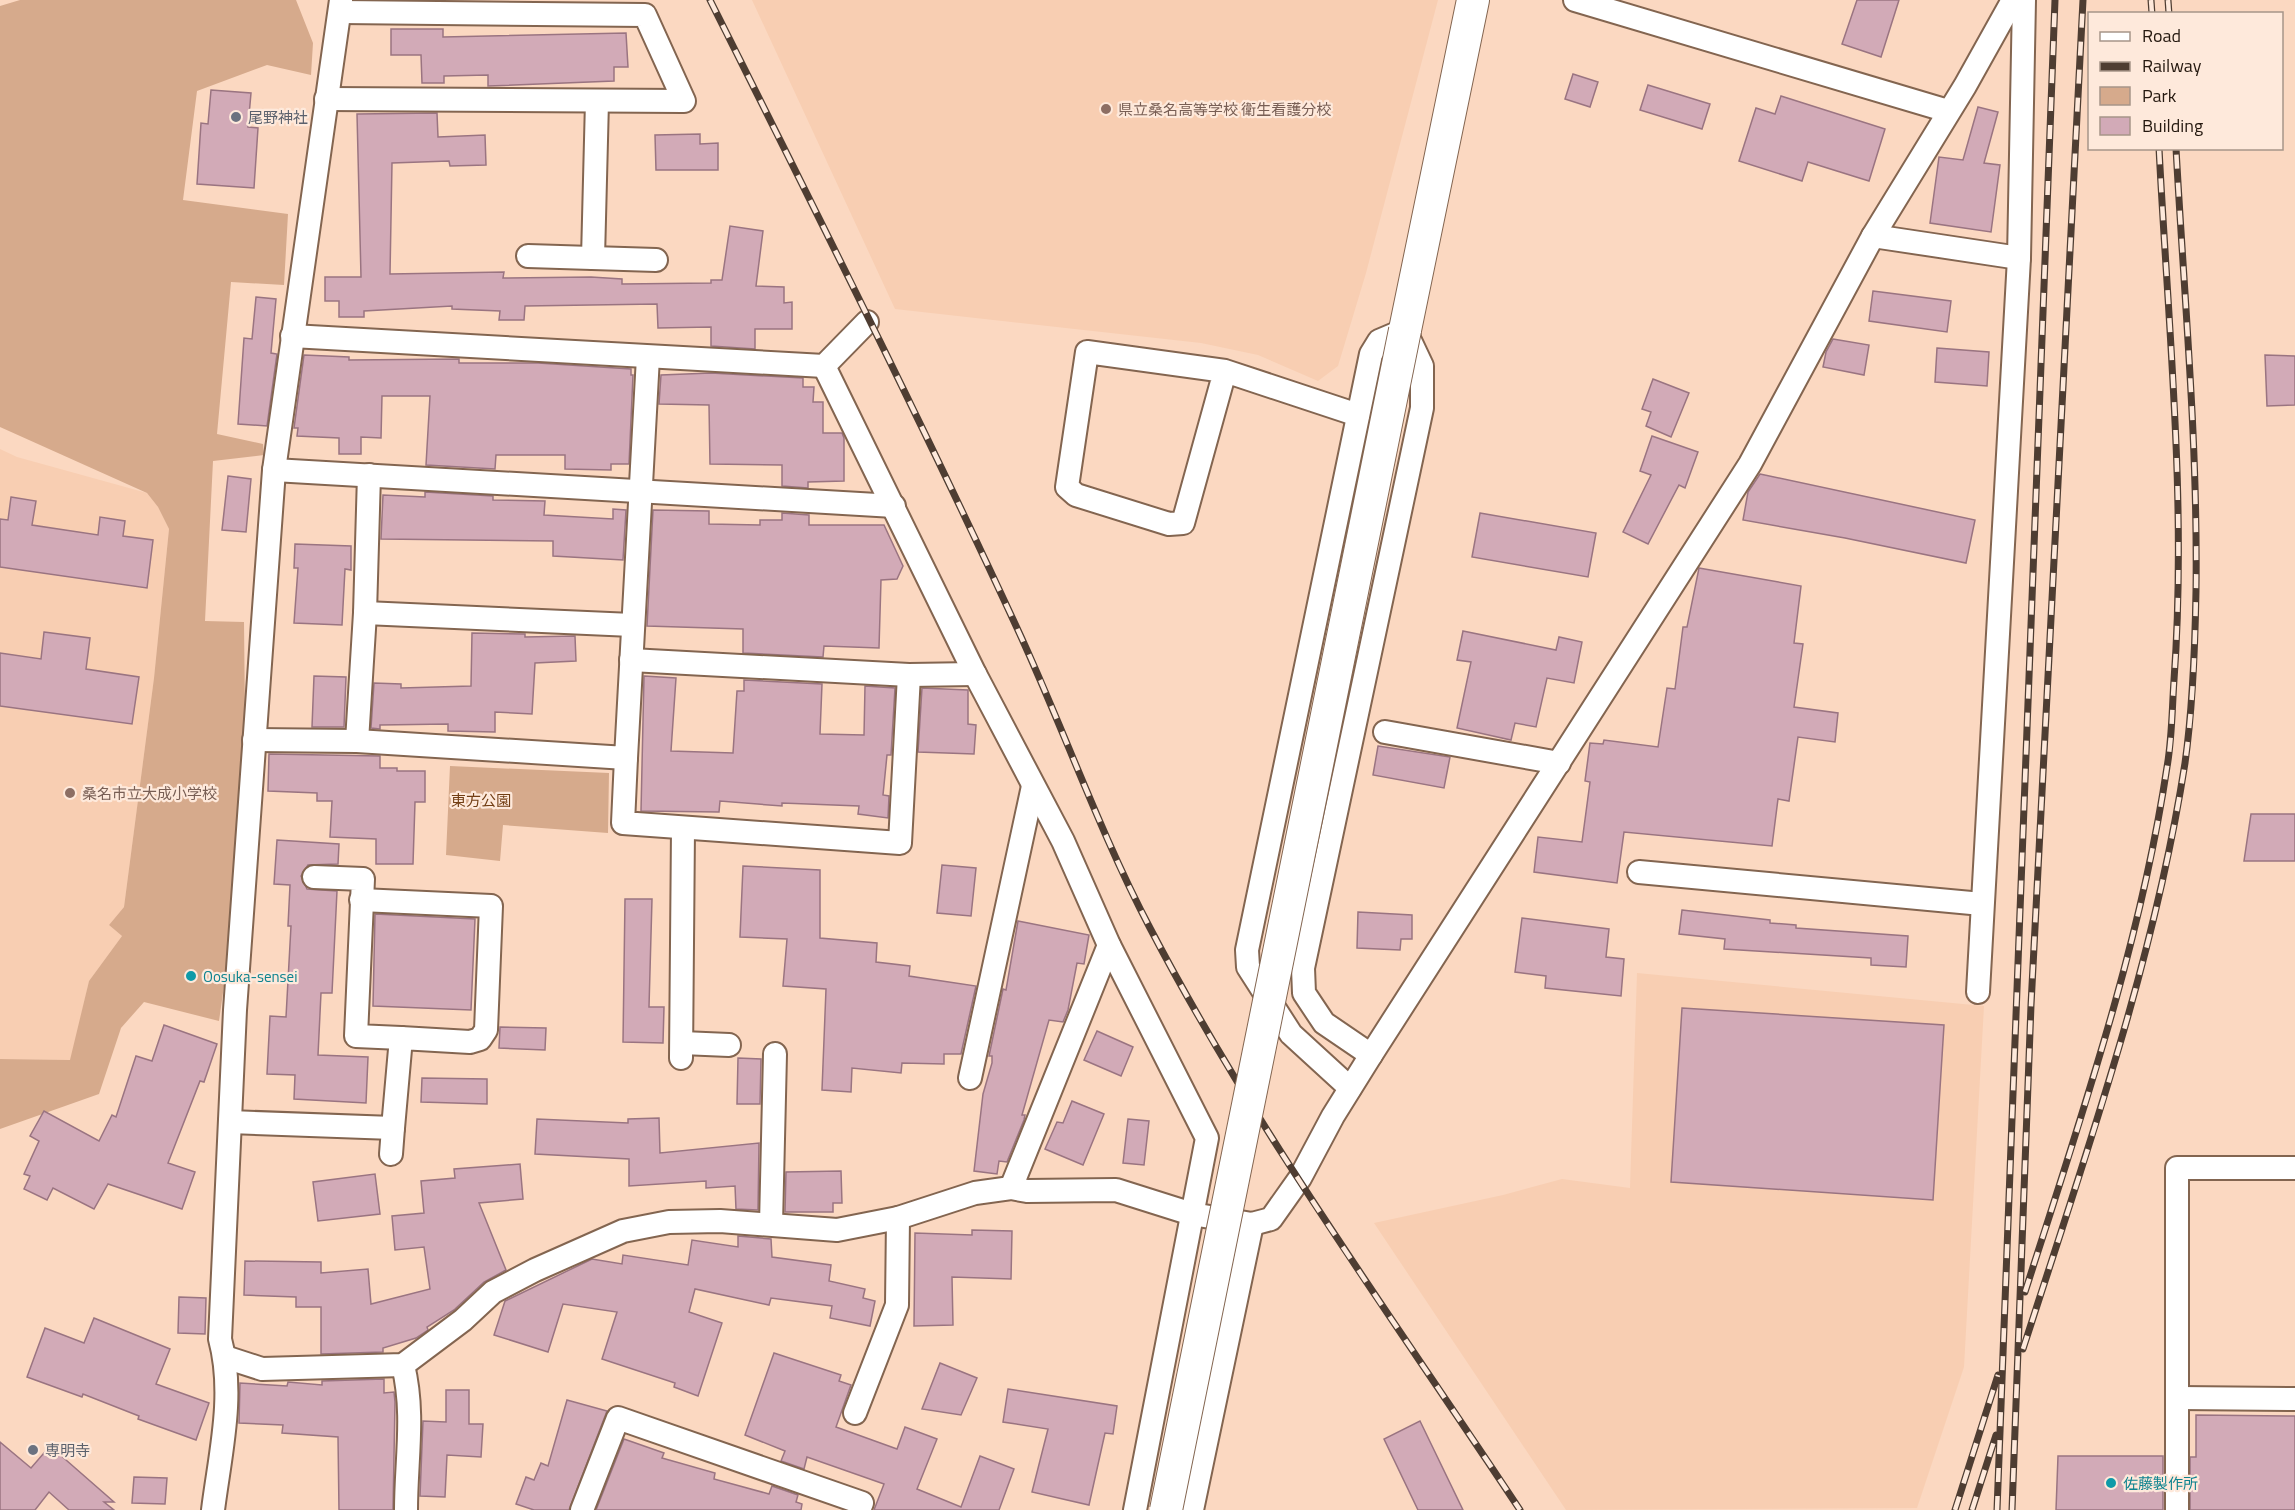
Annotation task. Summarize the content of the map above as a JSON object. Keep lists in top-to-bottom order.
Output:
{
  "parks": ["東方公園"],
  "places": [
    "県立桑名高等学校 衛生看護分校",
    "尾野神社",
    "桑名市立大成小学校",
    "Oosuka-sensei",
    "専明寺",
    "佐藤製作所"
  ],
  "legend": [
    "Road",
    "Railway",
    "Park",
    "Building"
  ]
}
